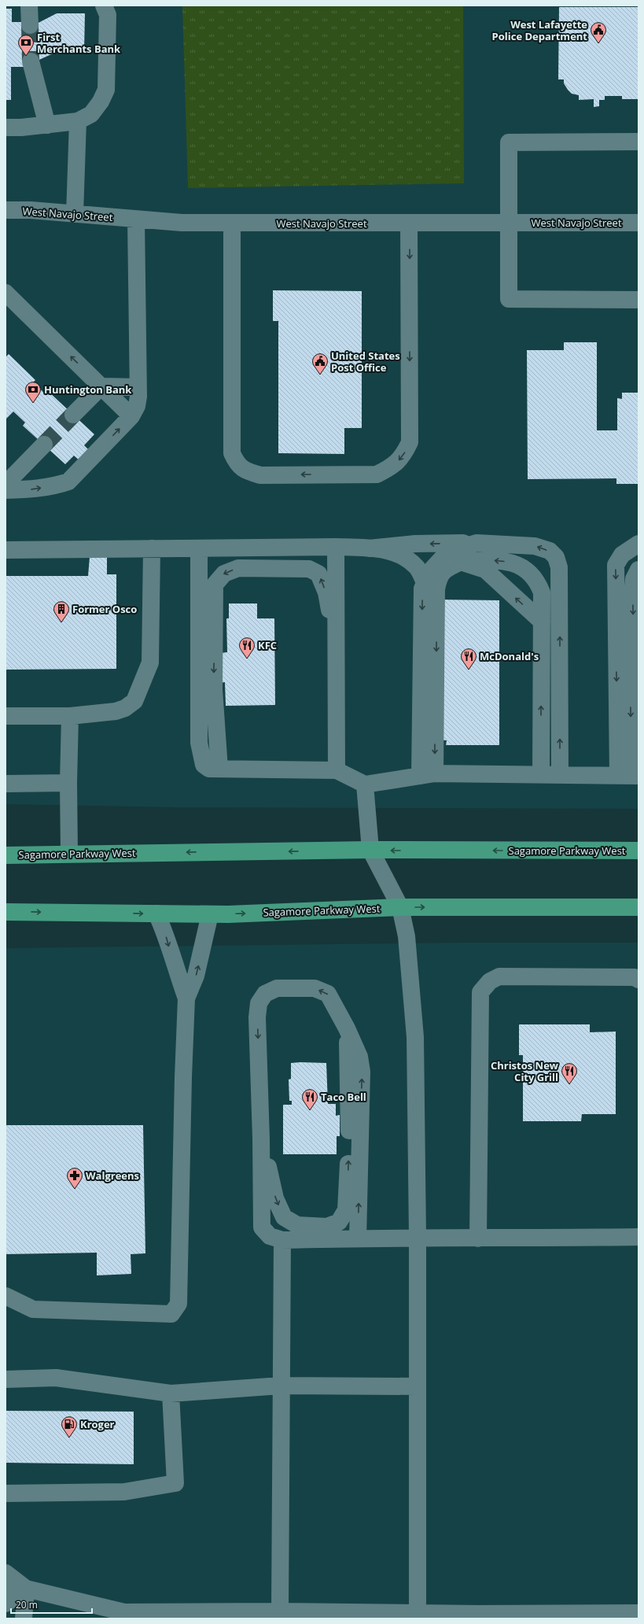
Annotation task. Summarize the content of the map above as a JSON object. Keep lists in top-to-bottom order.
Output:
{
  "streets": {
    "highway": ["Sagamore Parkway West"],
    "street": ["West Navajo Street"]
  },
  "places": {
    "public building": ["West Lafayette Police Department", "United States Post Office"],
    "bank": ["First Merchants Bank", "Huntington Bank"],
    "building": ["Former Osco"],
    "restaurant": [
      "KFC",
      "McDonald's",
      "Christos New City Grill",
      "Taco Bell"
    ],
    "pharmacy": ["Walgreens"],
    "fuel station": ["Kroger"]
  },
  "scale_bar": "20 m"
}
